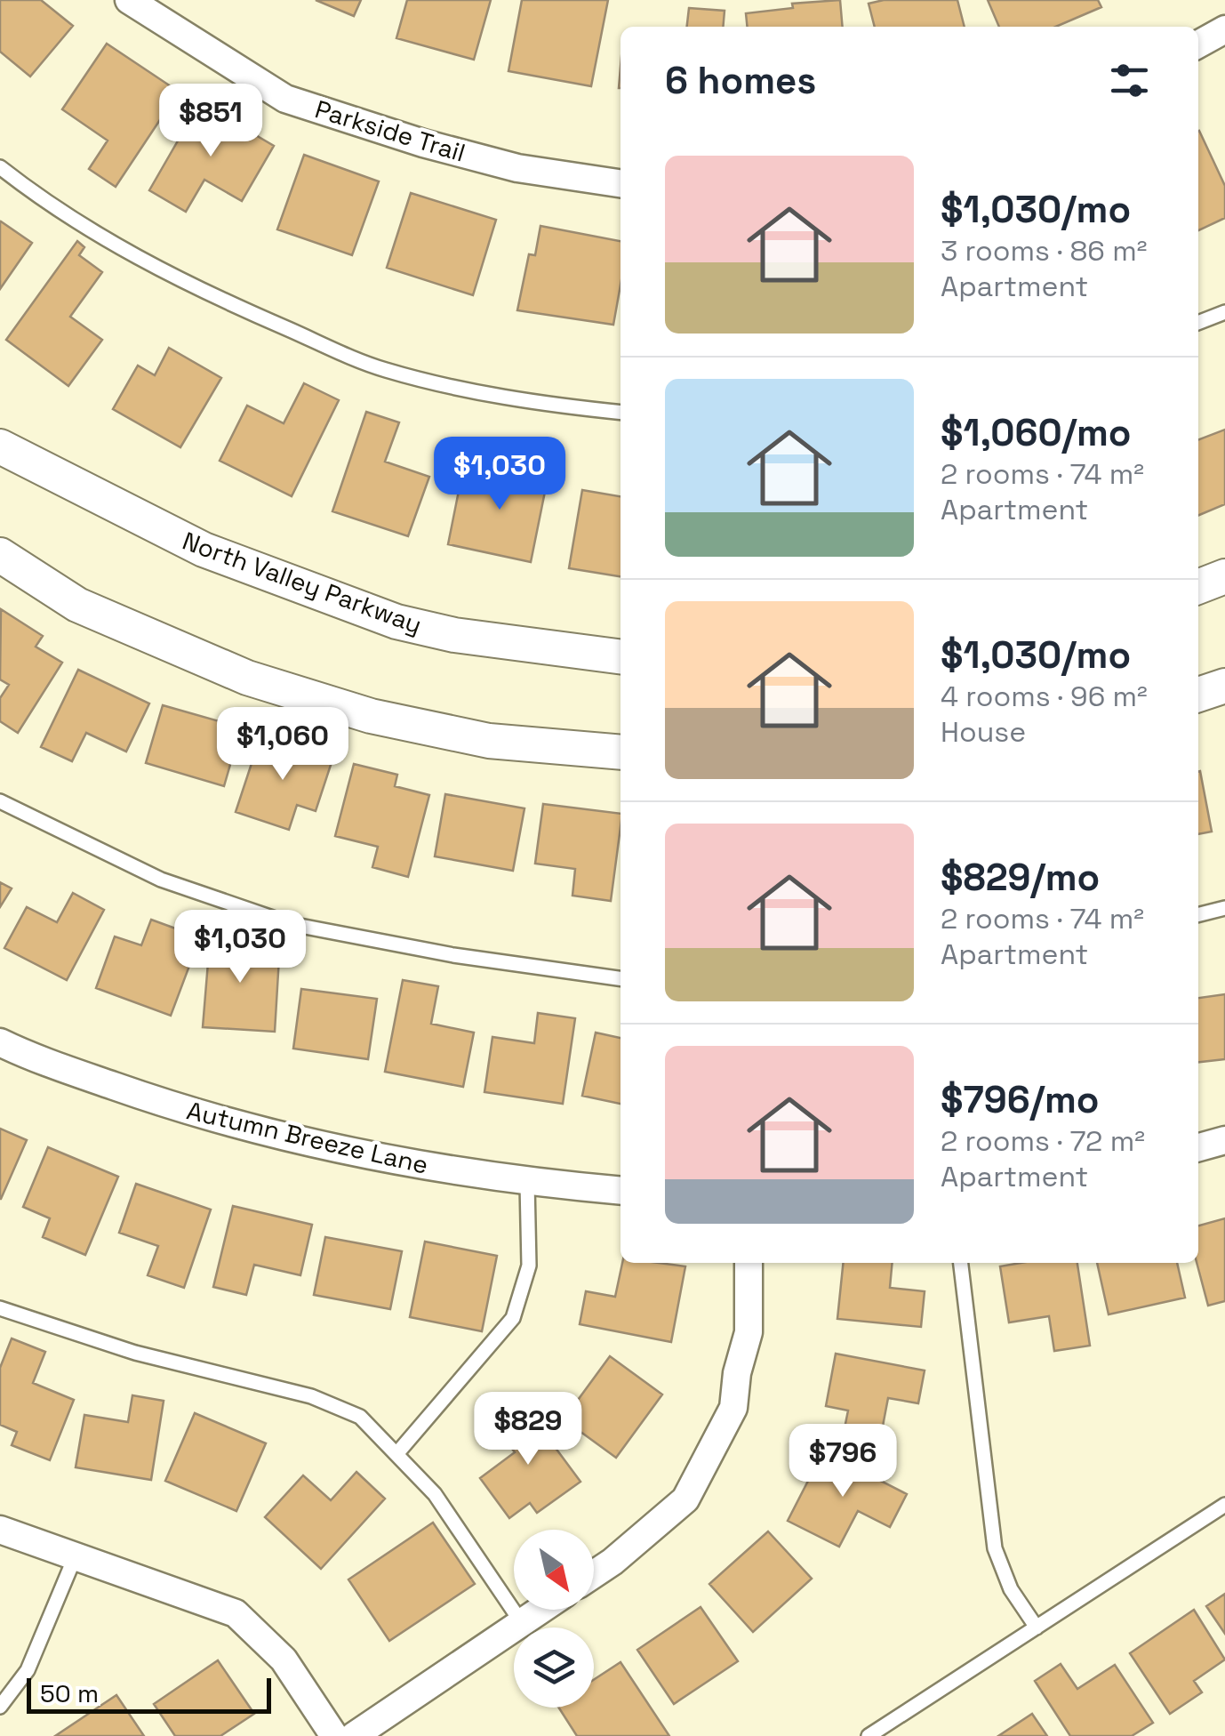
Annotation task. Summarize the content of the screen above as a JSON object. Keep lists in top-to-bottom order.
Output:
{
  "streets": {
    "street": ["Parkside Trail", "North Valley Parkway", "Autumn Breeze Lane"]
  },
  "scale_bar": "50 m",
  "north": "bottom right",
  "page": {
    "heading": "6 homes",
    "price": [
      "$851",
      "$1,030",
      "$1,060",
      "$1,030",
      "$829",
      "$796"
    ],
    "list": [
      {
        "name": "$1,030/mo",
        "note": "3 rooms · 86 m² · Apartment"
      },
      {
        "name": "$1,060/mo",
        "note": "2 rooms · 74 m² · Apartment"
      },
      {
        "name": "$1,030/mo",
        "note": "4 rooms · 96 m² · House"
      },
      {
        "name": "$829/mo",
        "note": "2 rooms · 74 m² · Apartment"
      },
      {
        "name": "$796/mo",
        "note": "2 rooms · 72 m² · Apartment"
      }
    ],
    "scale": "50 m"
  }
}
